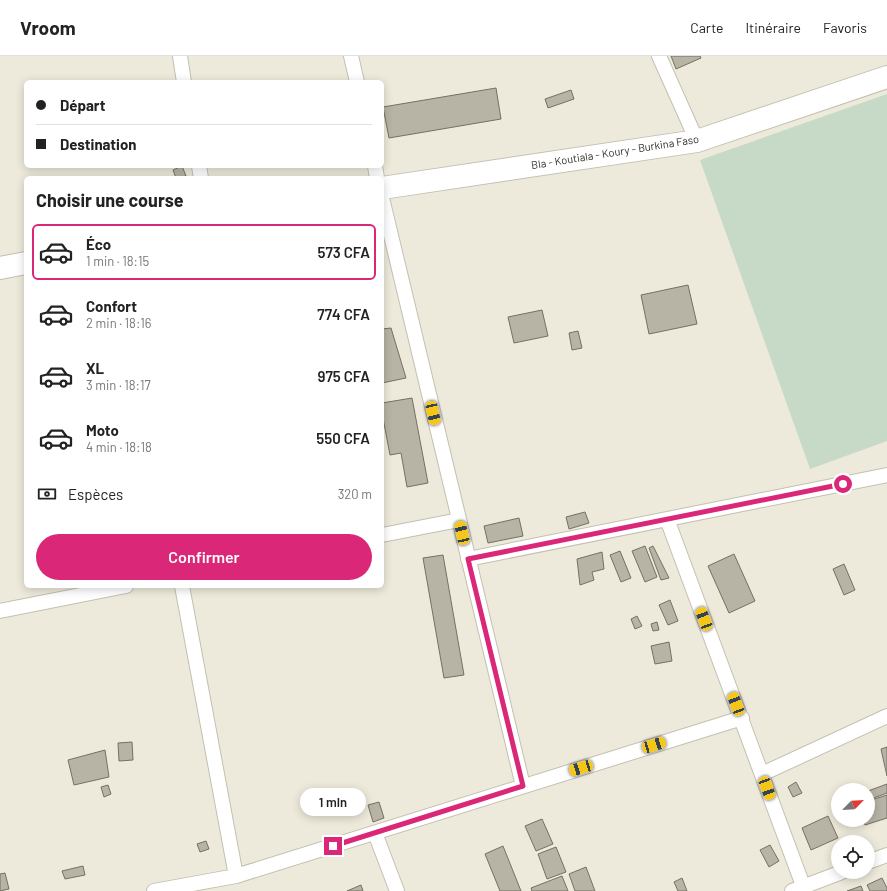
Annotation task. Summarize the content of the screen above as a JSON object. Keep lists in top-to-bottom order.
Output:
{
  "streets": {
    "main road": ["Bla - Koutiala - Koury - Burkina Faso"]
  },
  "north": "top right",
  "page": {
    "header": "Vroom",
    "nav": ["Carte", "Itinéraire", "Favoris"],
    "banner": ["Départ", "Destination"],
    "heading": "Choisir une course",
    "list": [
      {
        "name": "Éco",
        "note": "1 min · 18:15",
        "value": "573 CFA"
      },
      {
        "name": "Confort",
        "note": "2 min · 18:16",
        "value": "774 CFA"
      },
      {
        "name": "XL",
        "note": "3 min · 18:17",
        "value": "975 CFA"
      },
      {
        "name": "Moto",
        "note": "4 min · 18:18",
        "value": "550 CFA"
      }
    ],
    "pay": ["Espèces", "320 m"],
    "buttons": "Confirmer",
    "bubble": "1 min"
  }
}
